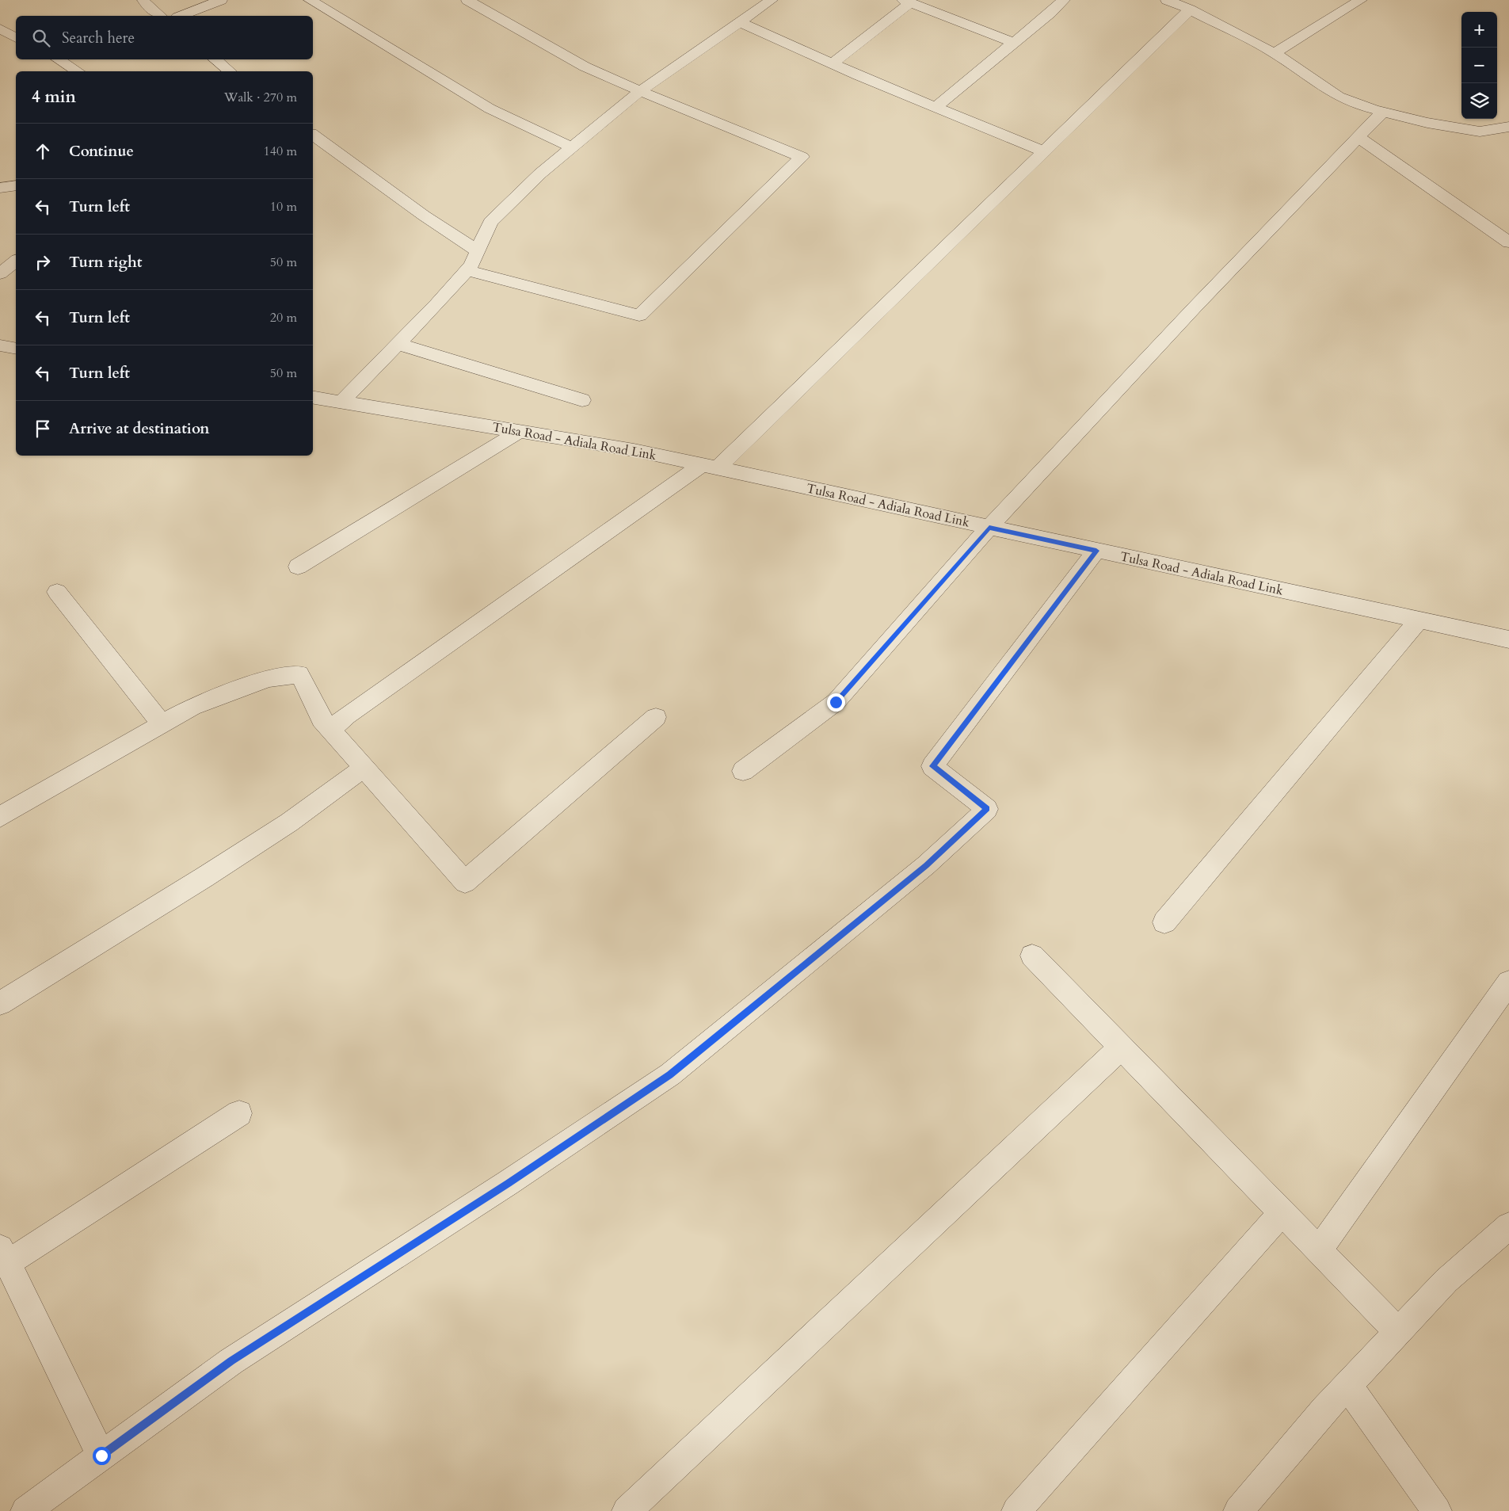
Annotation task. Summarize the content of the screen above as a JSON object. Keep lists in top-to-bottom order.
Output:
{
  "streets": {
    "street": ["Tulsa Road - Adiala Road Link"]
  },
  "page": {
    "map_buttons": ["+", "−"],
    "search": "Search here",
    "heading": ["4 min", "Walk · 270 m"],
    "list": [
      ["Continue", "140 m"],
      ["Turn left", "10 m"],
      ["Turn right", "50 m"],
      ["Turn left", "20 m"],
      ["Turn left", "50 m"],
      "Arrive at destination"
    ]
  }
}
